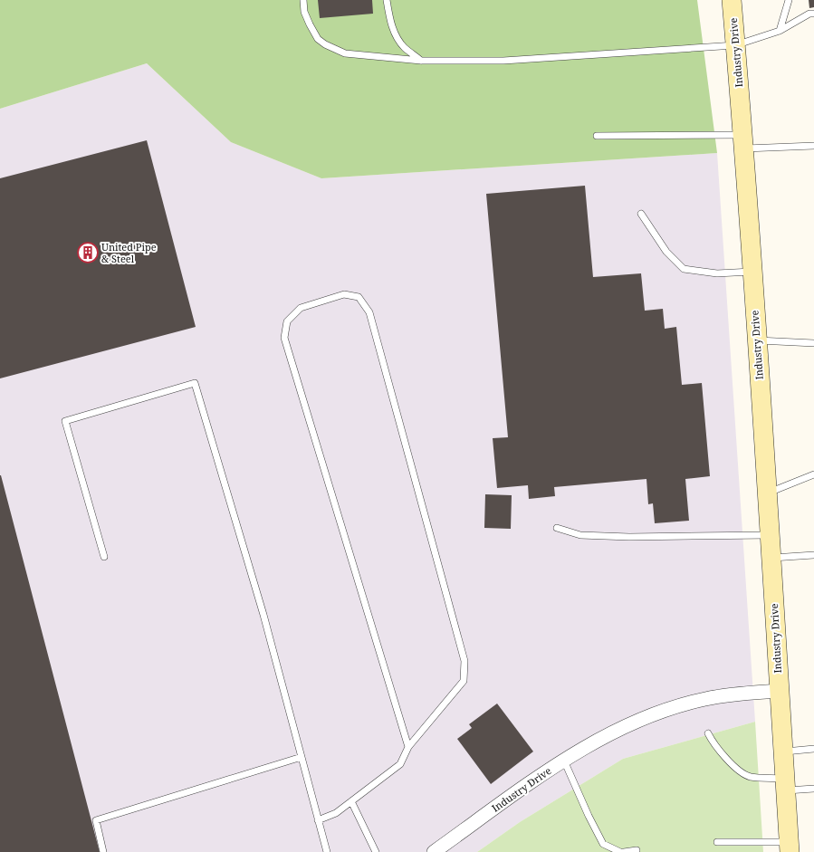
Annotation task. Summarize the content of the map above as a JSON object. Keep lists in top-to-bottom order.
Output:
{
  "streets": {
    "street": ["Industry Drive"]
  },
  "places": {
    "building": ["United Pipe & Steel"]
  }
}
